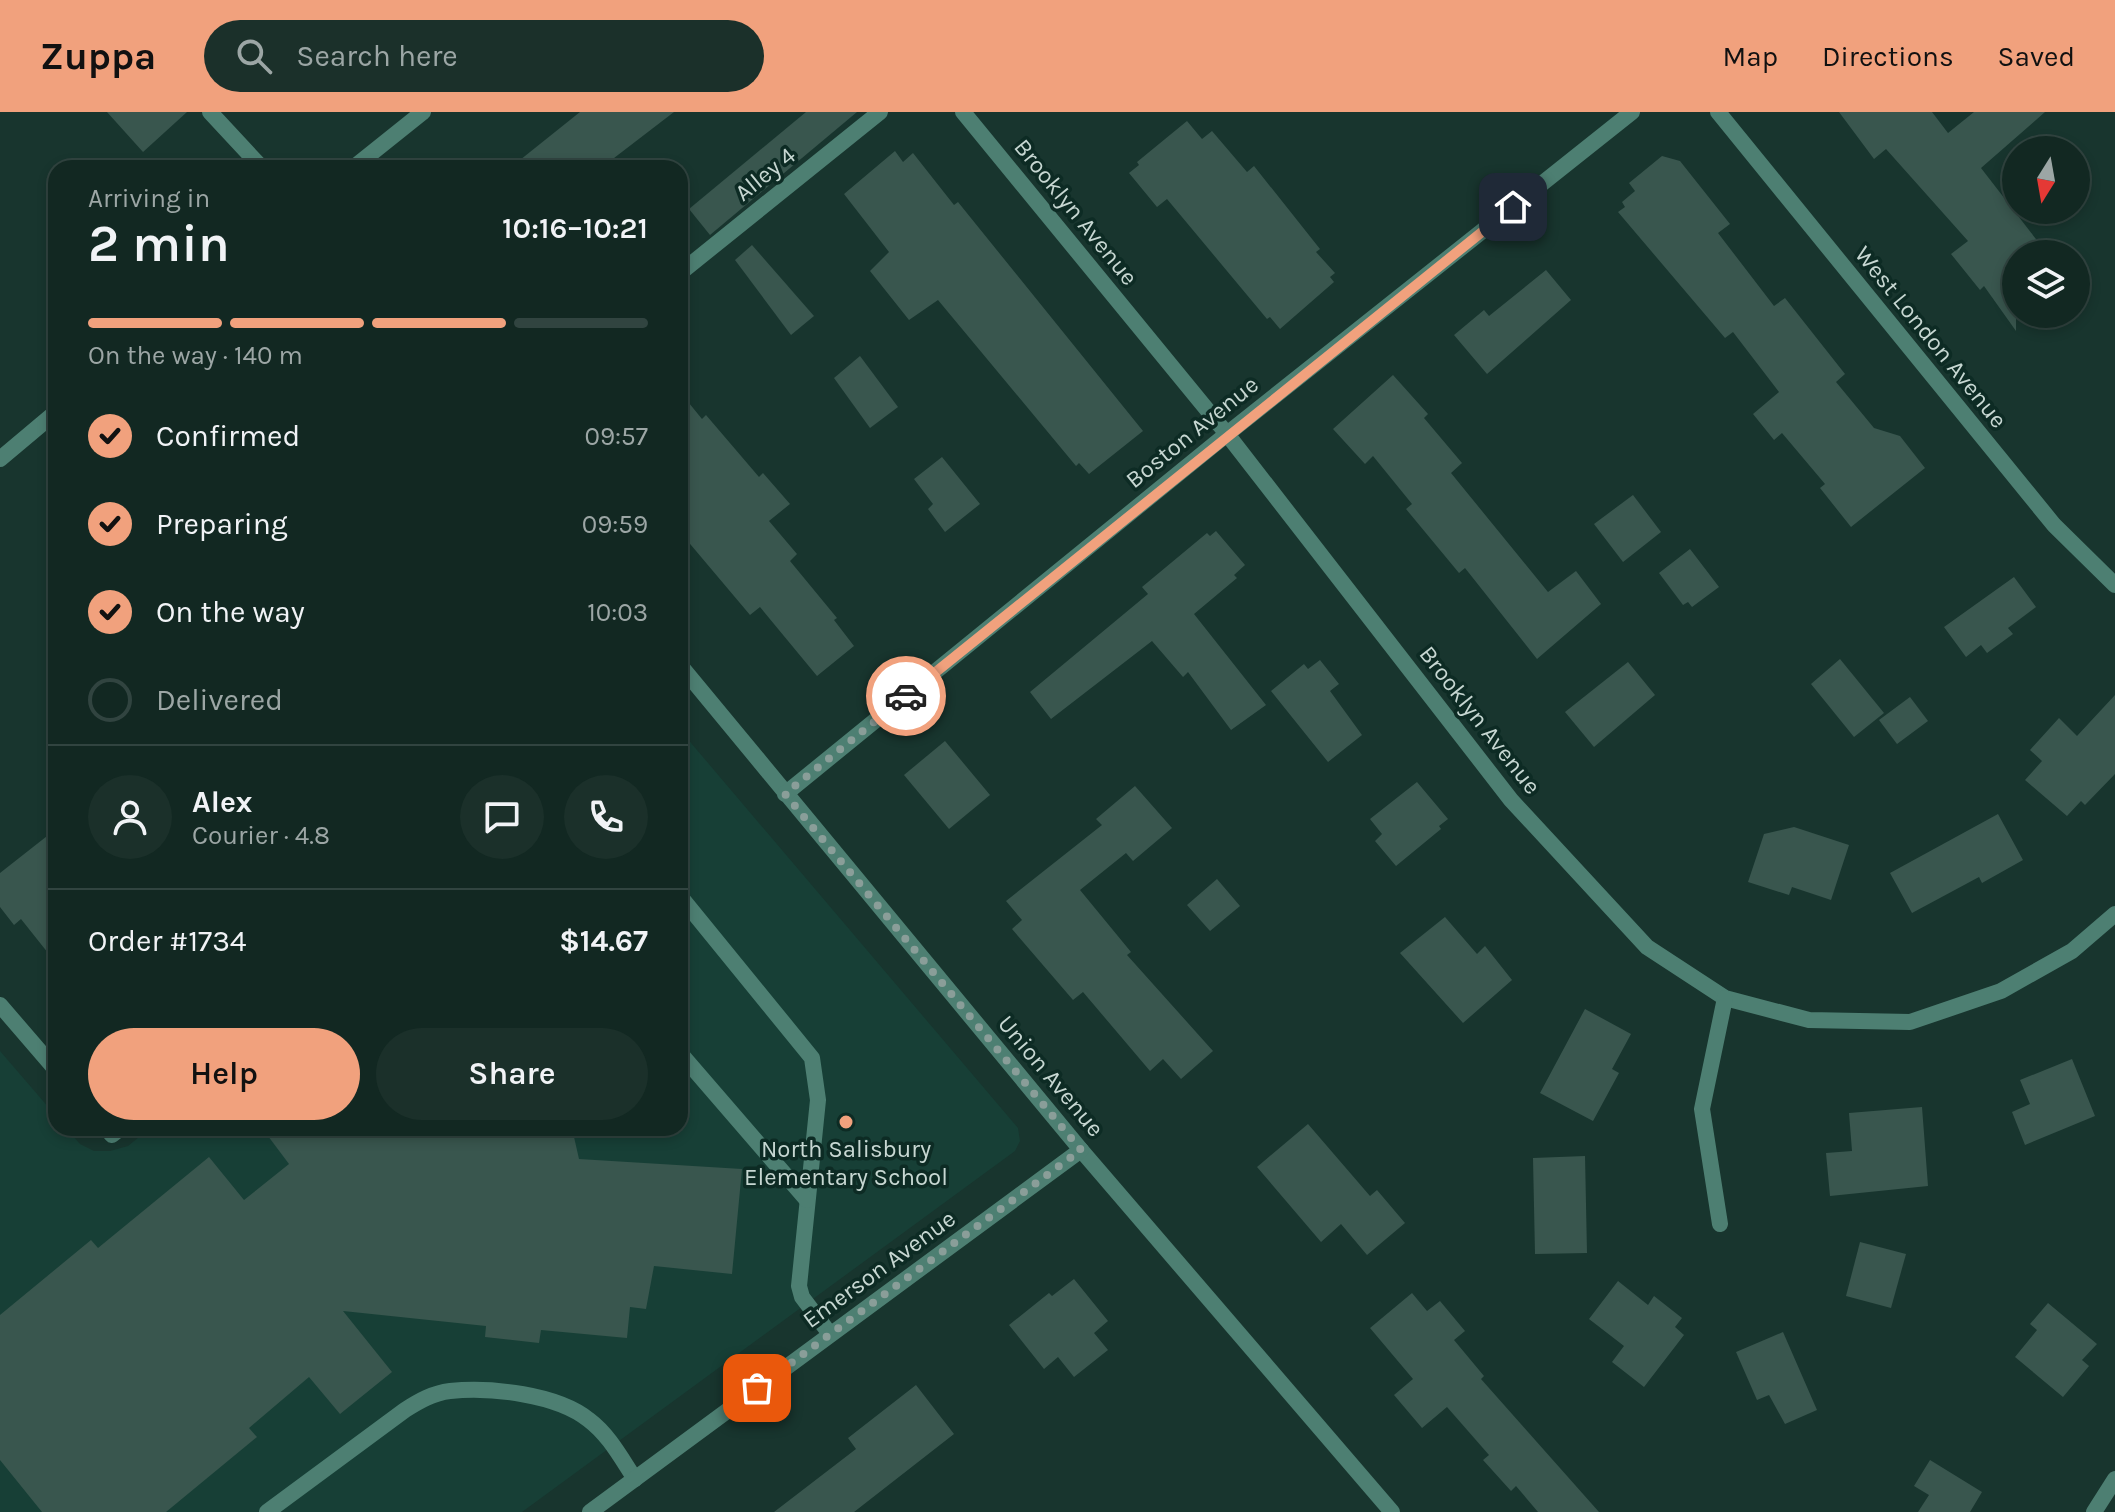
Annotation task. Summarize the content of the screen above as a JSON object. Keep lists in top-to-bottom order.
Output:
{
  "streets": {
    "street": [
      "Alley 4",
      "Brooklyn Avenue",
      "West London Avenue",
      "Boston Avenue",
      "Union Avenue",
      "Emerson Avenue"
    ]
  },
  "crossings": [
    ["Brooklyn Avenue", "Boston Avenue"],
    ["Boston Avenue", "Union Avenue"],
    ["Union Avenue", "Emerson Avenue"]
  ],
  "places": ["North Salisbury Elementary School"],
  "north": "bottom",
  "page": {
    "header": "Zuppa",
    "search": "Search here",
    "nav": ["Map", "Directions", "Saved"],
    "heading": ["2 min", "Arriving in", "10:16–10:21"],
    "panel": [
      "Alex",
      "Courier · 4.8",
      "Order #1734",
      "$14.67"
    ],
    "bar": "On the way · 140 m",
    "list": [
      ["Confirmed", "09:57"],
      ["Preparing", "09:59"],
      ["On the way", "10:03"],
      "Delivered"
    ],
    "buttons": ["Help", "Share"]
  }
}
